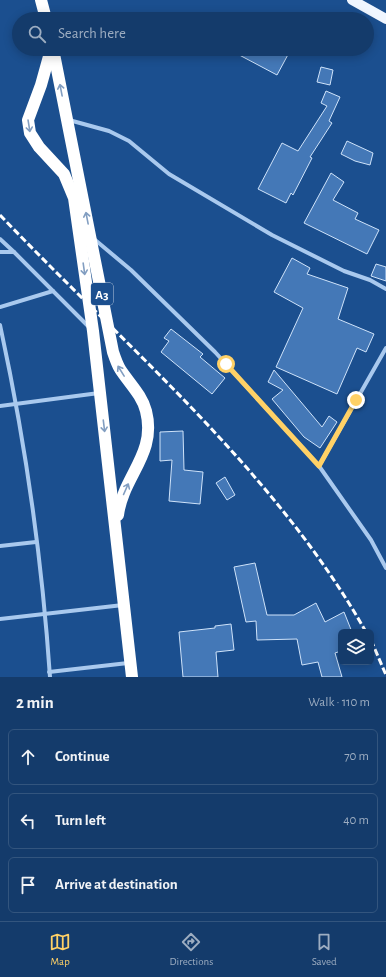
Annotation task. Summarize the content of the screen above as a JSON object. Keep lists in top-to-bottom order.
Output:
{
  "streets": {
    "highway": ["A3"]
  },
  "page": {
    "search": "Search here",
    "heading": ["2 min", "Walk · 110 m"],
    "list": [
      ["Continue", "70 m"],
      ["Turn left", "40 m"],
      "Arrive at destination"
    ],
    "nav": ["Map", "Directions", "Saved"]
  }
}
